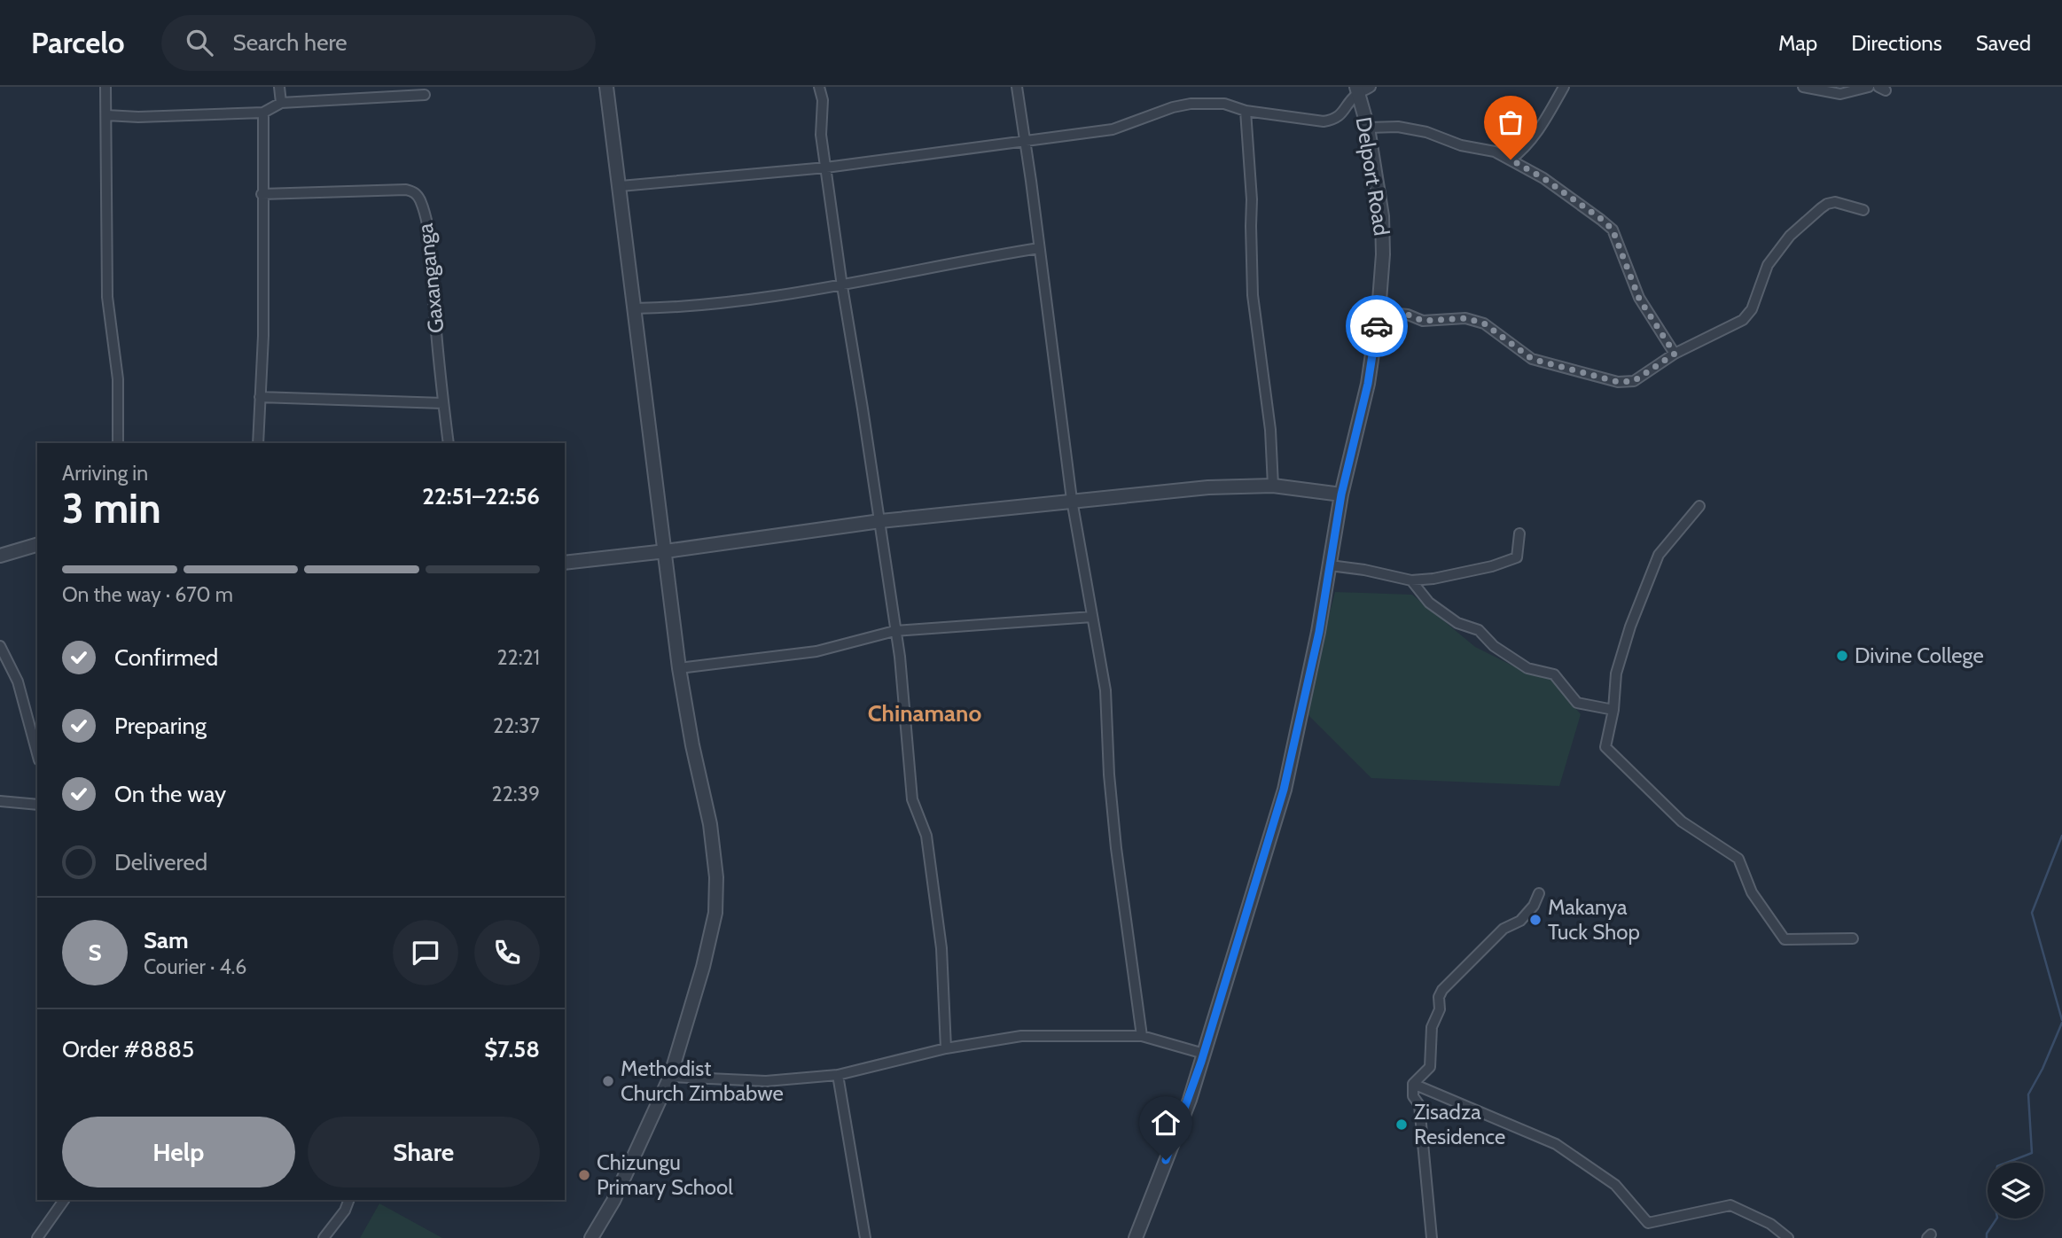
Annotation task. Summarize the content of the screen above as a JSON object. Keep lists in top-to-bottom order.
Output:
{
  "streets": {
    "street": ["Delport Road", "Gaxanganga"]
  },
  "districts": ["Chinamano"],
  "places": [
    "Divine College",
    "Makanya Tuck Shop",
    "Methodist Church Zimbabwe",
    "Zisadza Residence",
    "Chizungu Primary School"
  ],
  "page": {
    "header": "Parcelo",
    "search": "Search here",
    "nav": ["Map", "Directions", "Saved"],
    "heading": ["3 min", "Arriving in", "22:51–22:56"],
    "panel": [
      "Sam",
      "Courier · 4.6",
      "Order #8885",
      "$7.58"
    ],
    "bar": "On the way · 670 m",
    "list": [
      ["Confirmed", "22:21"],
      ["Preparing", "22:37"],
      ["On the way", "22:39"],
      "Delivered"
    ],
    "round": "S",
    "buttons": ["Help", "Share"]
  }
}
